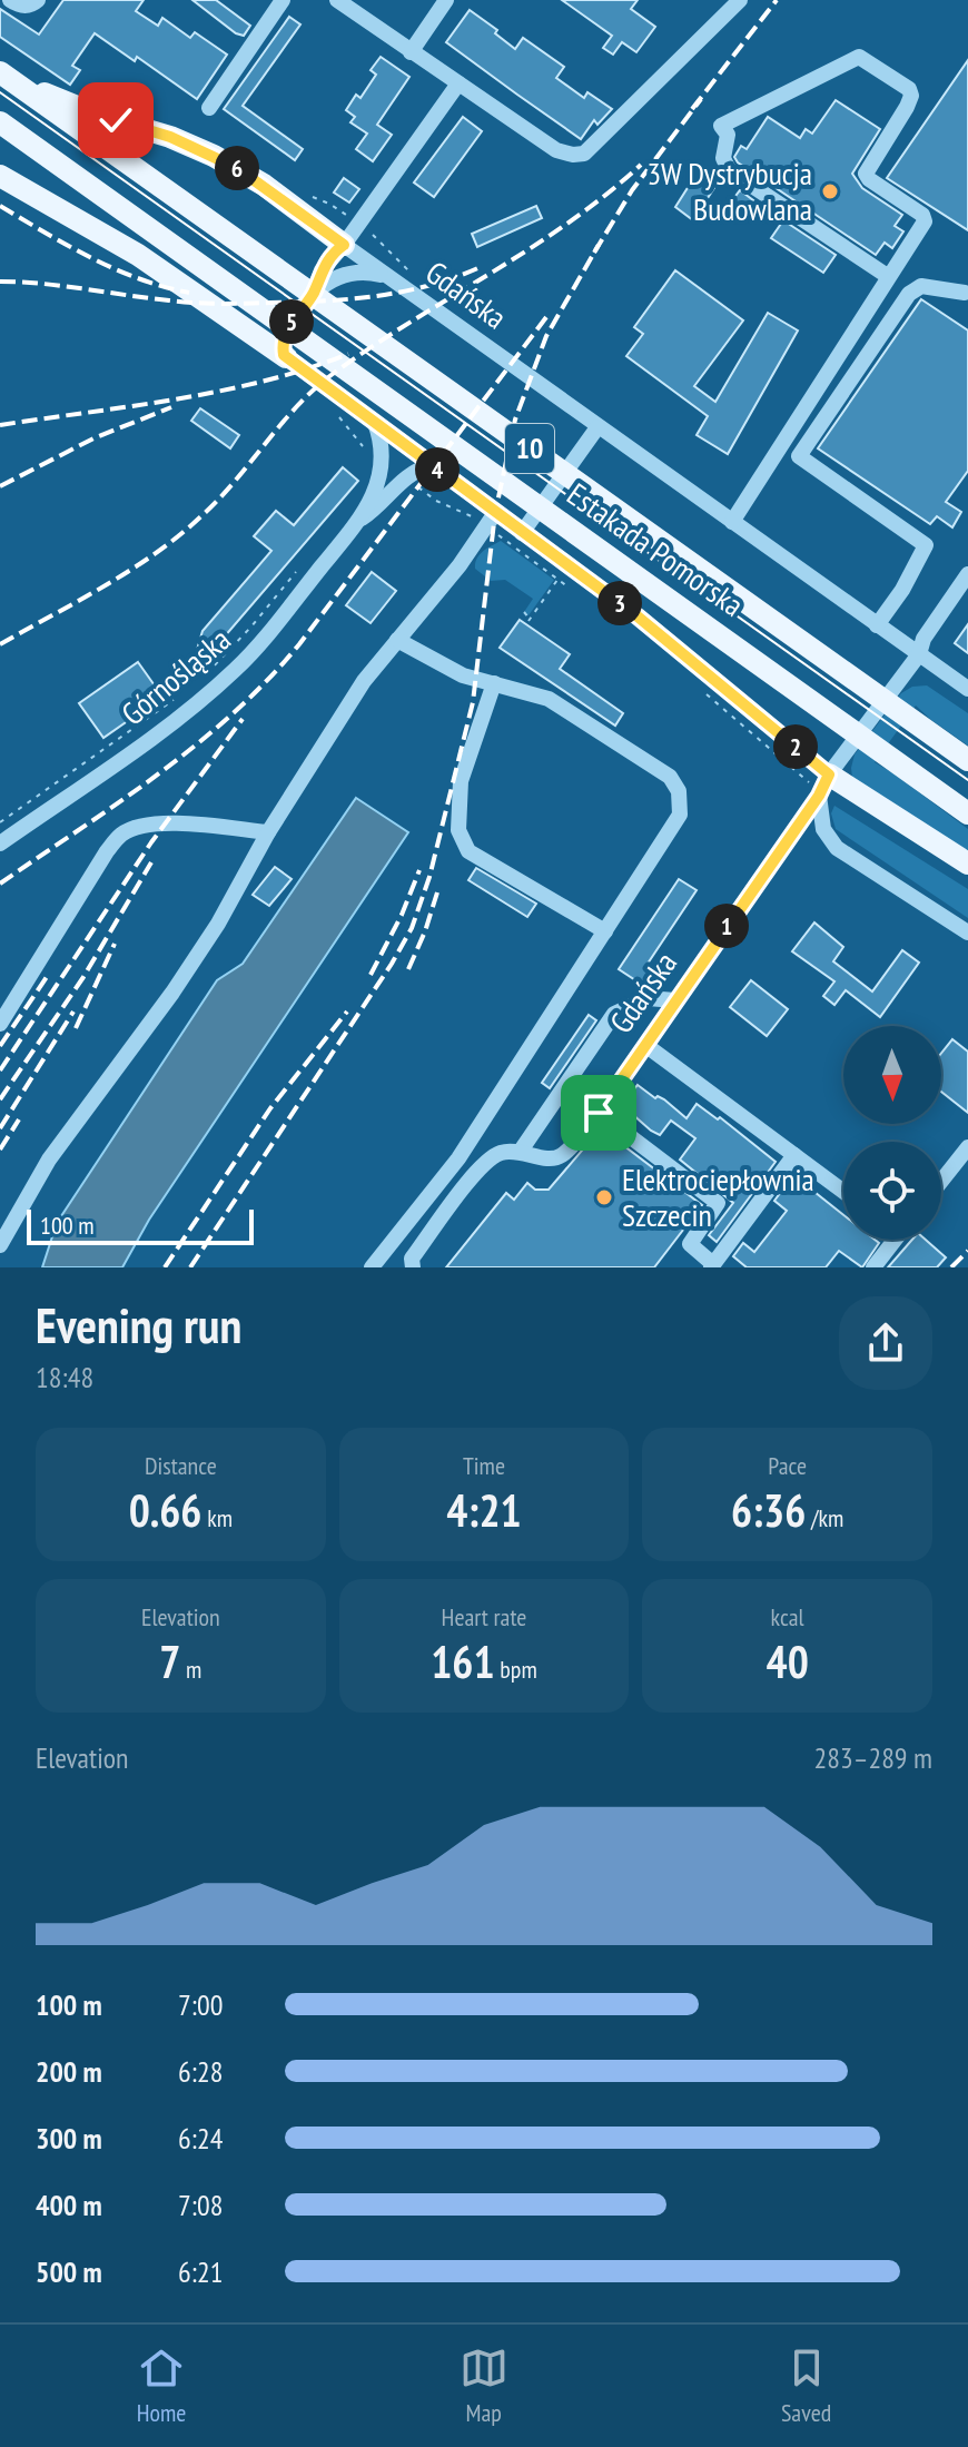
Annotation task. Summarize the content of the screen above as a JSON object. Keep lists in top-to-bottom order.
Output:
{
  "streets": {
    "main road": ["10", "Estakada Pomorska"],
    "street": ["Gdańska", "Górnośląska"]
  },
  "places": ["3W Dystrybucja Budowlana", "Elektrociepłownia Szczecin"],
  "scale_bar": "100 m",
  "north": "bottom",
  "page": {
    "pins": [
      "6",
      "5",
      "4",
      "3",
      "2",
      "1"
    ],
    "scale": "100 m",
    "heading": ["Evening run", "18:48"],
    "stats": [
      ["Distance", "0.66 km"],
      ["Time", "4:21"],
      ["Pace", "6:36 /km"],
      ["Elevation", "7 m"],
      ["Heart rate", "161 bpm"],
      ["kcal", "40"]
    ],
    "chart": ["Elevation", "283–289 m"],
    "list": [
      {
        "name": "100 m",
        "note": "7:00"
      },
      {
        "name": "200 m",
        "note": "6:28"
      },
      {
        "name": "300 m",
        "note": "6:24"
      },
      {
        "name": "400 m",
        "note": "7:08"
      },
      {
        "name": "500 m",
        "note": "6:21"
      }
    ],
    "tabs": ["Home", "Map", "Saved"]
  }
}
